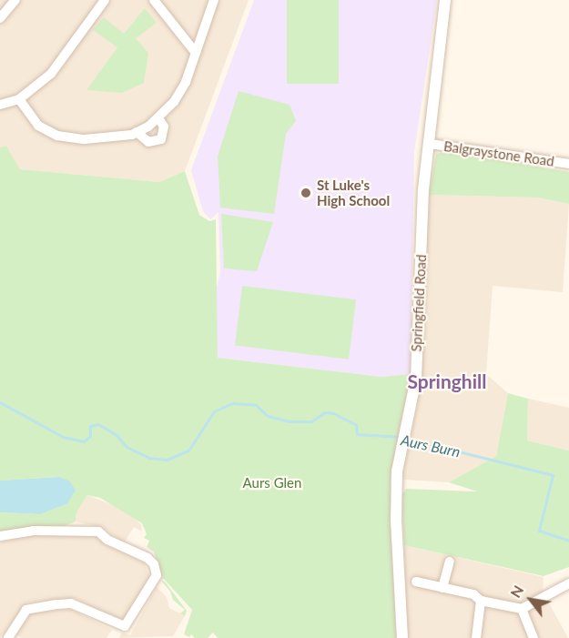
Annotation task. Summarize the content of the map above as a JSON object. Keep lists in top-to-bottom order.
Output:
{
  "streets": {
    "street": ["Balgraystone Road", "Springfield Road"]
  },
  "crossings": [
    ["Balgraystone Road", "Springfield Road"]
  ],
  "districts": ["Springhill"],
  "water": ["Aurs Burn"],
  "parks": ["Aurs Glen"],
  "places": ["St Luke's High School"],
  "north": "top left"
}
